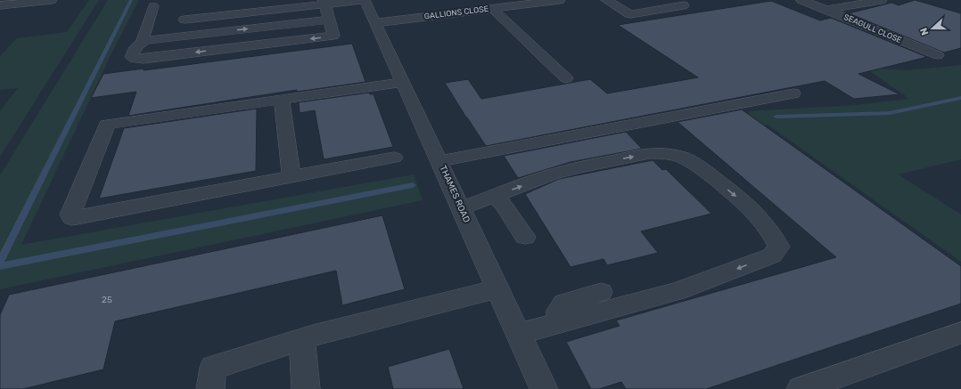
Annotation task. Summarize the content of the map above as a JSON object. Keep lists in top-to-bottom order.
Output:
{
  "streets": {
    "street": ["GALLIONS CLOSE", "SEAGULL CLOSE", "THAMES ROAD"]
  },
  "crossings": [
    ["GALLIONS CLOSE", "THAMES ROAD"]
  ],
  "house_numbers": ["25"],
  "north": "left"
}
